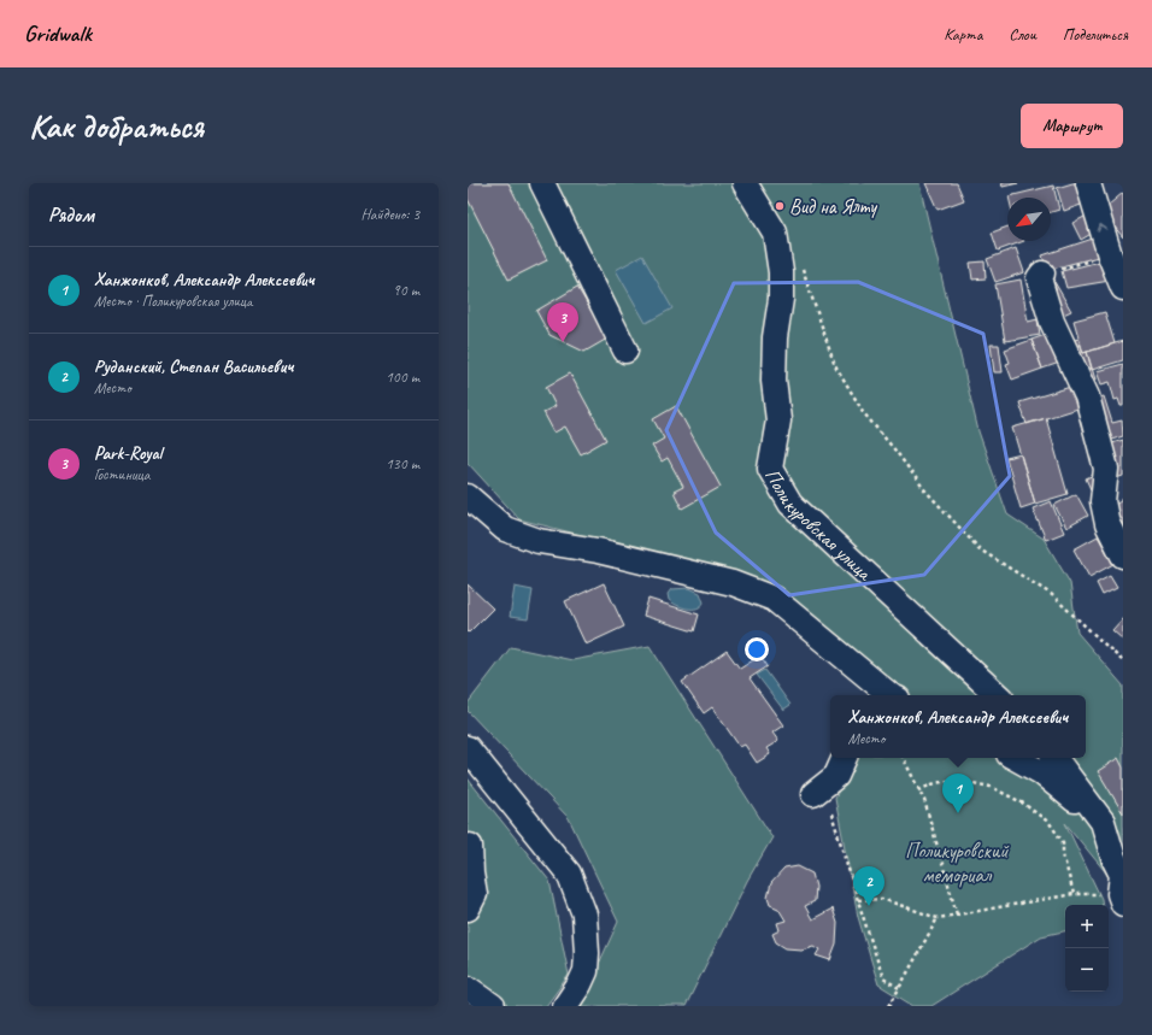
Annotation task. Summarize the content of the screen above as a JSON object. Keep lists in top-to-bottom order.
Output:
{
  "streets": {
    "street": ["Поликуровская улица"]
  },
  "parks": ["Поликуровский мемориал"],
  "places": ["Вид на Ялту"],
  "north": "bottom left",
  "page": {
    "header": "Gridwalk",
    "nav": ["Карта", "Слои", "Поделиться"],
    "buttons": "Маршрут",
    "title": "Как добраться",
    "heading": ["Рядом", "Найдено: 3"],
    "list": [
      {
        "mark": "1",
        "name": "Ханжонков, Александр Алексеевич",
        "note": "Место · Поликуровская улица",
        "value": "90 m"
      },
      {
        "mark": "2",
        "name": "Руданский, Степан Васильевич",
        "note": "Место",
        "value": "100 m"
      },
      {
        "mark": "3",
        "name": "Park-Royal",
        "note": "Гостиница",
        "value": "130 m"
      }
    ],
    "pins": ["3", "1", "2"],
    "popup": ["Ханжонков, Александр Алексеевич", "Место"],
    "map_buttons": ["+", "−"]
  }
}
